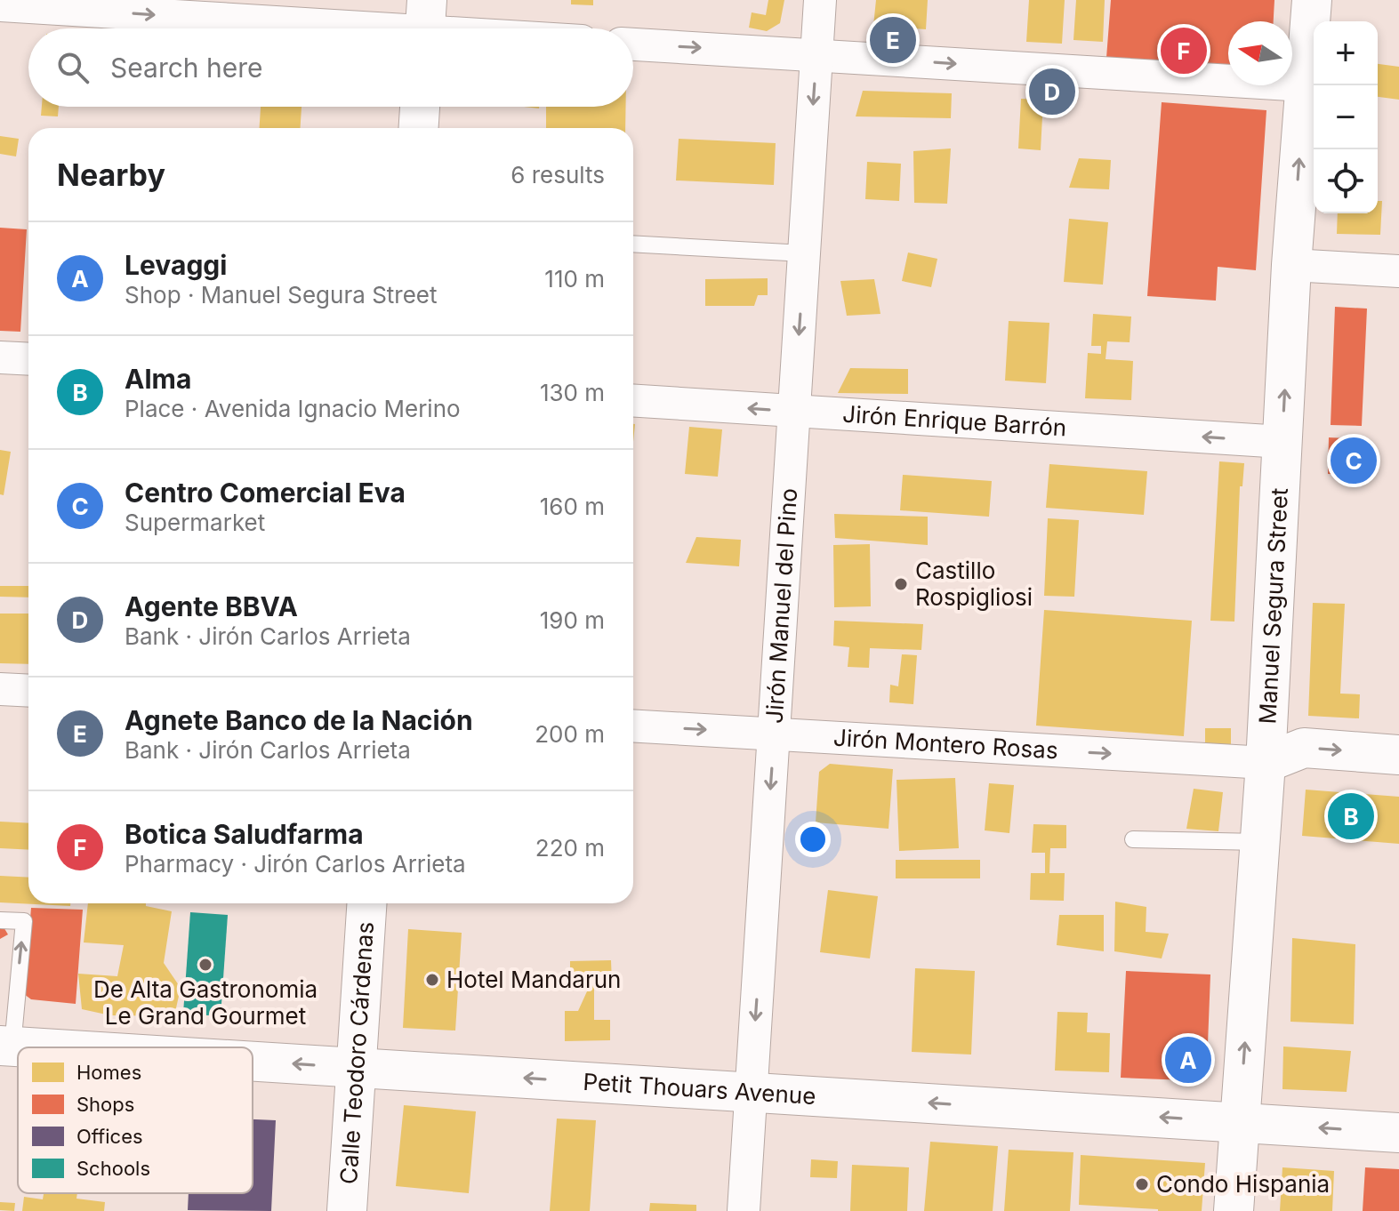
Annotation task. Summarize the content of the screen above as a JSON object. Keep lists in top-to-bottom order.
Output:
{
  "streets": {
    "street": [
      "Jirón Enrique Barrón",
      "Jirón Manuel del Pino",
      "Manuel Segura Street",
      "Jirón Montero Rosas",
      "Calle Teodoro Cárdenas",
      "Petit Thouars Avenue"
    ]
  },
  "crossings": [
    ["Jirón Enrique Barrón", "Jirón Manuel del Pino"],
    ["Jirón Enrique Barrón", "Manuel Segura Street"],
    ["Jirón Manuel del Pino", "Jirón Montero Rosas"],
    ["Jirón Manuel del Pino", "Petit Thouars Avenue"],
    ["Manuel Segura Street", "Jirón Montero Rosas"],
    ["Manuel Segura Street", "Petit Thouars Avenue"],
    ["Calle Teodoro Cárdenas", "Petit Thouars Avenue"]
  ],
  "one_way": [
    "Jirón Enrique Barrón",
    "Jirón Manuel del Pino",
    "Manuel Segura Street",
    "Jirón Montero Rosas",
    "Petit Thouars Avenue"
  ],
  "places": [
    "Castillo Rospigliosi",
    "De Alta Gastronomia Le Grand Gourmet",
    "Hotel Mandarun",
    "Condo Hispania"
  ],
  "legend": [
    "Homes",
    "Shops",
    "Offices",
    "Schools"
  ],
  "north": "left",
  "page": {
    "pins": [
      "E",
      "F",
      "D",
      "C",
      "B",
      "A"
    ],
    "map_buttons": ["+", "−"],
    "search": "Search here",
    "heading": ["Nearby", "6 results"],
    "list": [
      {
        "mark": "A",
        "name": "Levaggi",
        "note": "Shop · Manuel Segura Street",
        "value": "110 m"
      },
      {
        "mark": "B",
        "name": "Alma",
        "note": "Place · Avenida Ignacio Merino",
        "value": "130 m"
      },
      {
        "mark": "C",
        "name": "Centro Comercial Eva",
        "note": "Supermarket",
        "value": "160 m"
      },
      {
        "mark": "D",
        "name": "Agente BBVA",
        "note": "Bank · Jirón Carlos Arrieta",
        "value": "190 m"
      },
      {
        "mark": "E",
        "name": "Agnete Banco de la Nación",
        "note": "Bank · Jirón Carlos Arrieta",
        "value": "200 m"
      },
      {
        "mark": "F",
        "name": "Botica Saludfarma",
        "note": "Pharmacy · Jirón Carlos Arrieta",
        "value": "220 m"
      }
    ]
  }
}
